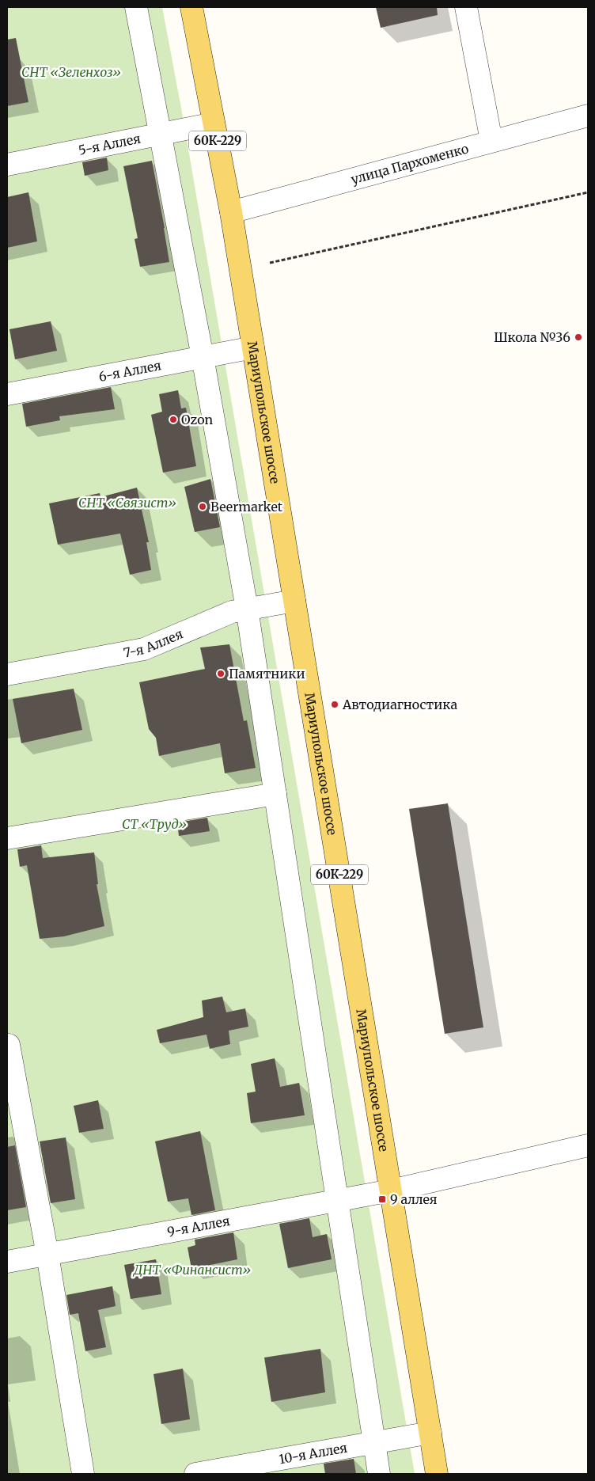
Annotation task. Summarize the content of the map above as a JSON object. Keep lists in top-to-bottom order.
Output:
{
  "streets": {
    "main road": ["60К-229", "Мариупольское шоссе"],
    "street": [
      "5-я Аллея",
      "улица Пархоменко",
      "6-я Аллея",
      "7-я Аллея",
      "9-я Аллея",
      "10-я Аллея"
    ]
  },
  "crossings": [
    ["5-я Аллея", "Мариупольское шоссе"],
    ["улица Пархоменко", "Мариупольское шоссе"],
    ["6-я Аллея", "Мариупольское шоссе"],
    ["Мариупольское шоссе", "7-я Аллея"],
    ["Мариупольское шоссе", "9-я Аллея"],
    ["Мариупольское шоссе", "10-я Аллея"]
  ],
  "parks": [
    "СНТ «Зеленхоз»",
    "СНТ «Связист»",
    "СТ «Труд»",
    "ДНТ «Финансист»"
  ],
  "places": {
    "other": [
      "Школа №36",
      "Ozon",
      "Beermarket",
      "Памятники",
      "Автодиагностика"
    ],
    "transit": ["9 аллея"]
  }
}
